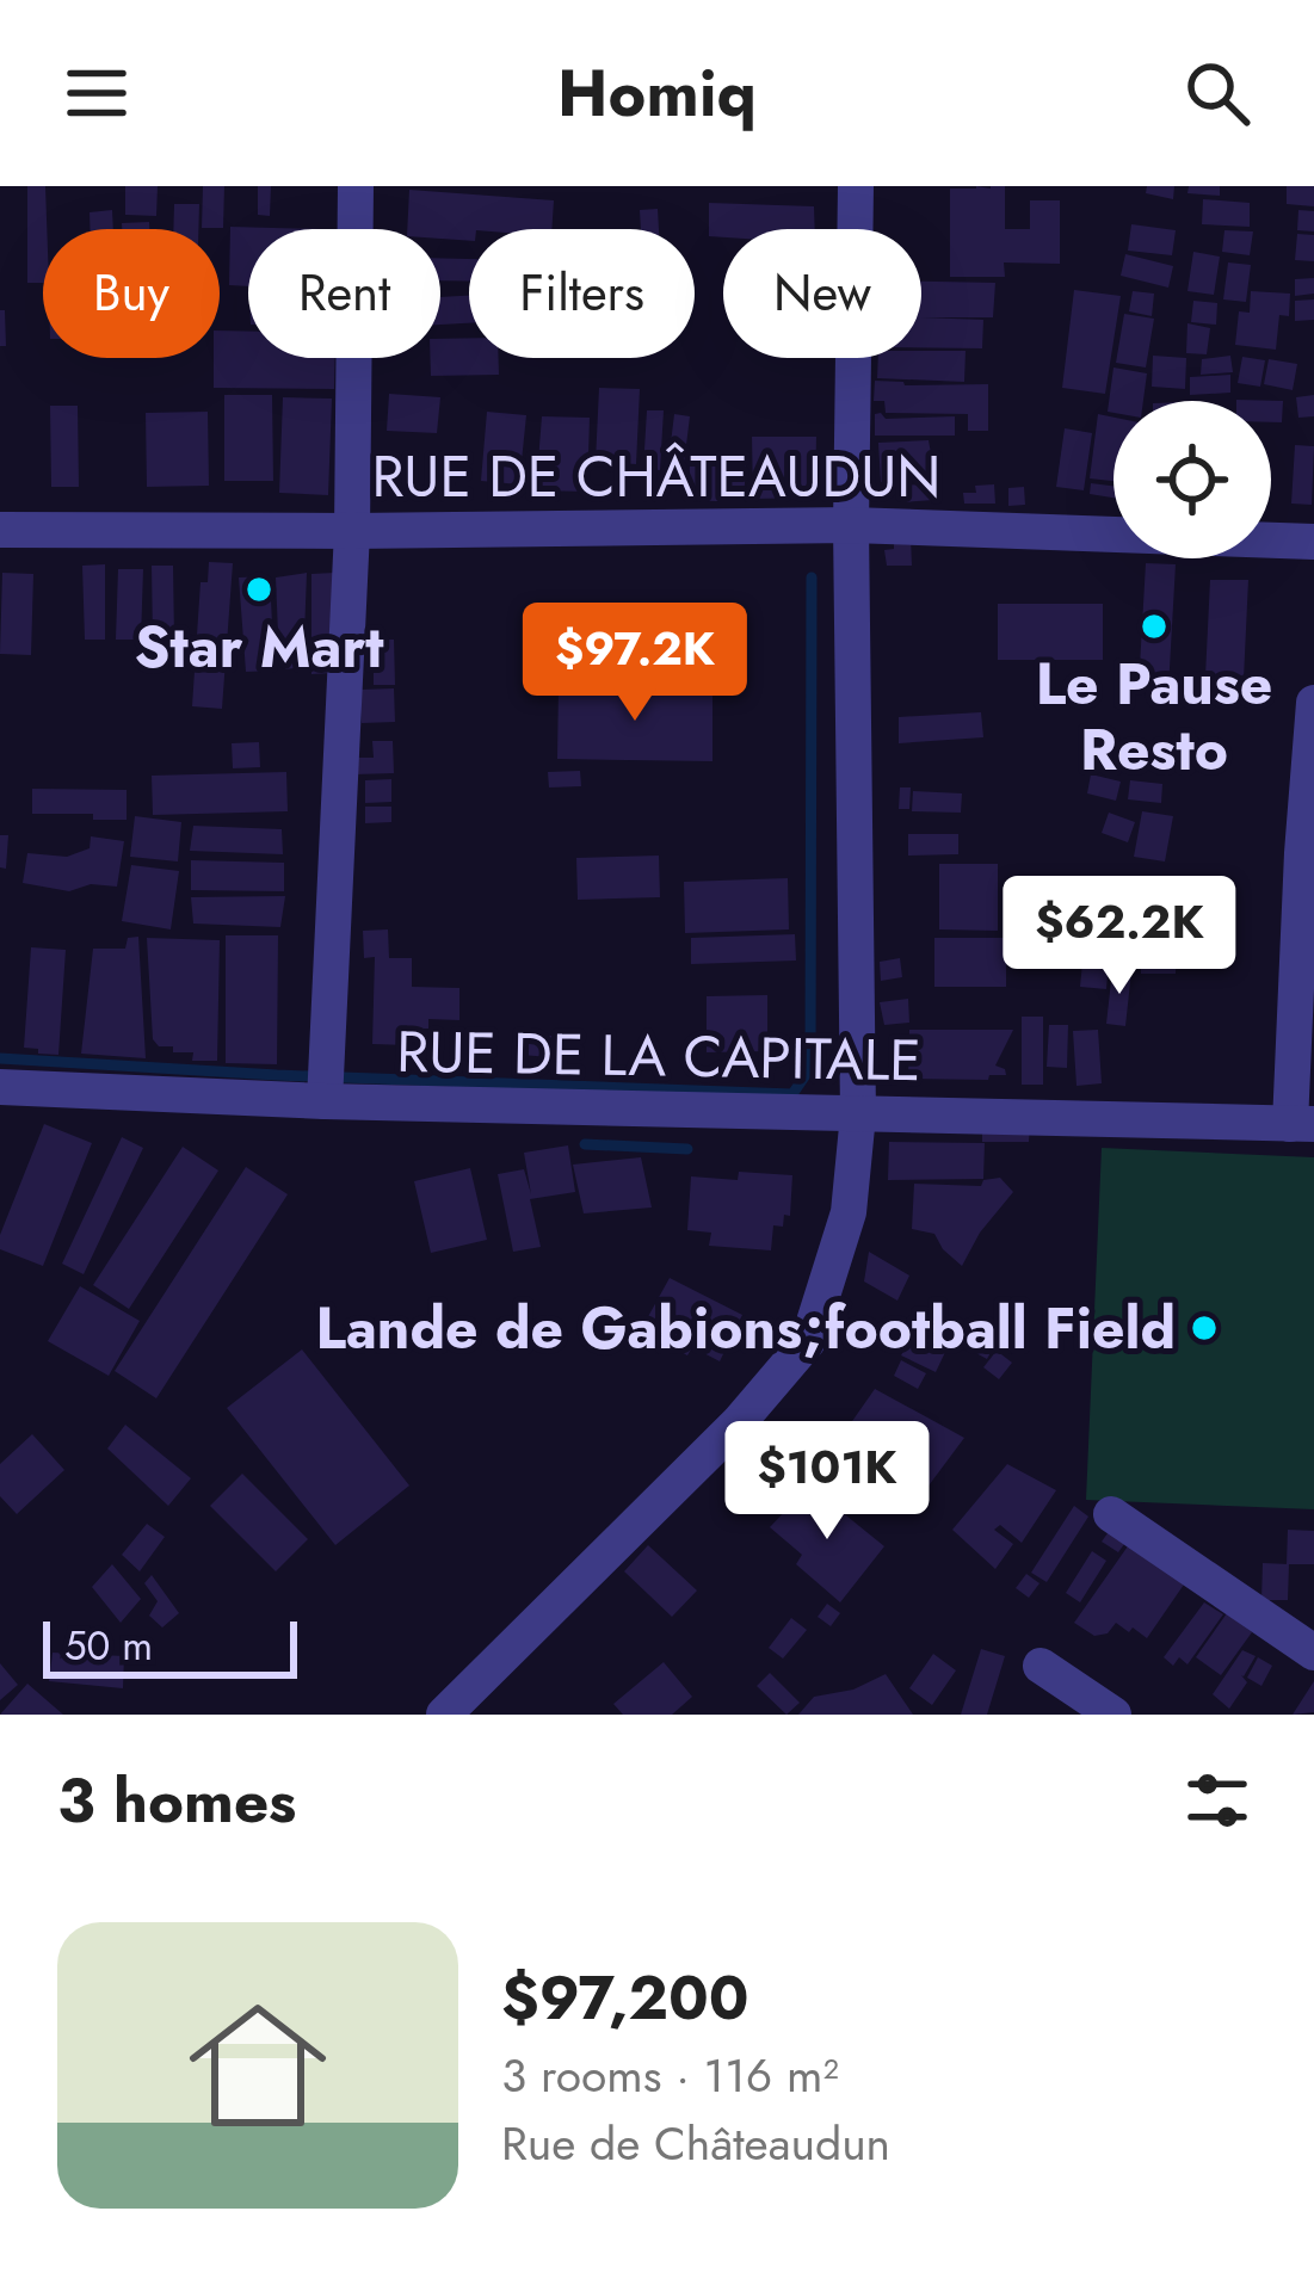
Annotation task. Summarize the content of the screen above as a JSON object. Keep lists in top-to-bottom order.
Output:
{
  "streets": {
    "street": ["RUE DE CHÂTEAUDUN", "RUE DE LA CAPITALE"]
  },
  "places": ["Star Mart", "Le Pause Resto", "Lande de Gabions;football Field"],
  "scale_bar": "50 m",
  "page": {
    "header": "Homiq",
    "chip": [
      "Buy",
      "Rent",
      "Filters",
      "New"
    ],
    "price": ["$97.2K", "$62.2K", "$101K"],
    "scale": "50 m",
    "heading": "3 homes",
    "list": [
      {
        "name": "$97,200",
        "note": "3 rooms · 116 m² · Rue de Châteaudun"
      }
    ]
  }
}
